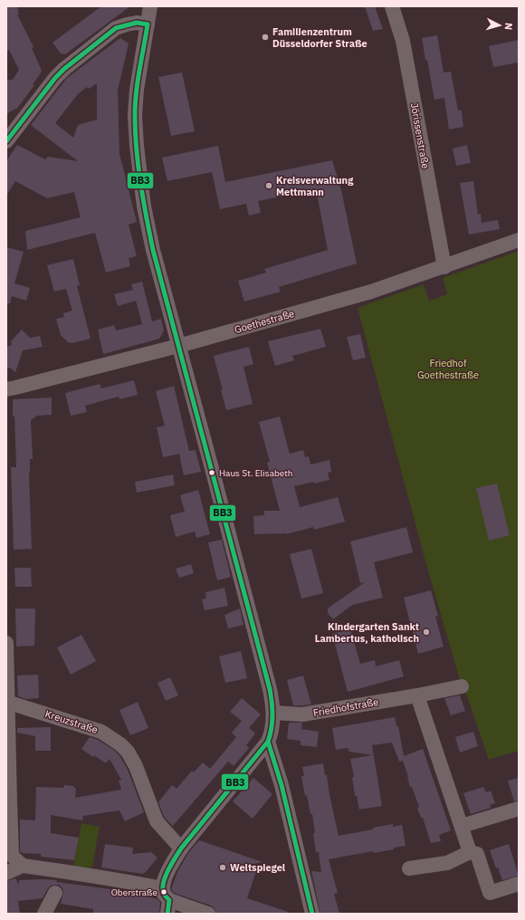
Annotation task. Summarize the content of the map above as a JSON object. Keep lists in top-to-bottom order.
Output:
{
  "streets": {
    "street": [
      "Jörissenstraße",
      "Goethestraße",
      "Friedhofstraße",
      "Kreuzstraße"
    ]
  },
  "crossings": [
    ["Jörissenstraße", "Goethestraße"]
  ],
  "parks": ["Friedhof Goethestraße"],
  "places": [
    "Familienzentrum Düsseldorfer Straße",
    "Kreisverwaltung Mettmann",
    "Haus St. Elisabeth",
    "Kindergarten Sankt Lambertus, katholisch",
    "Weltspiegel",
    "Oberstraße"
  ],
  "lines": ["transit line BB3"],
  "north": "right"
}
